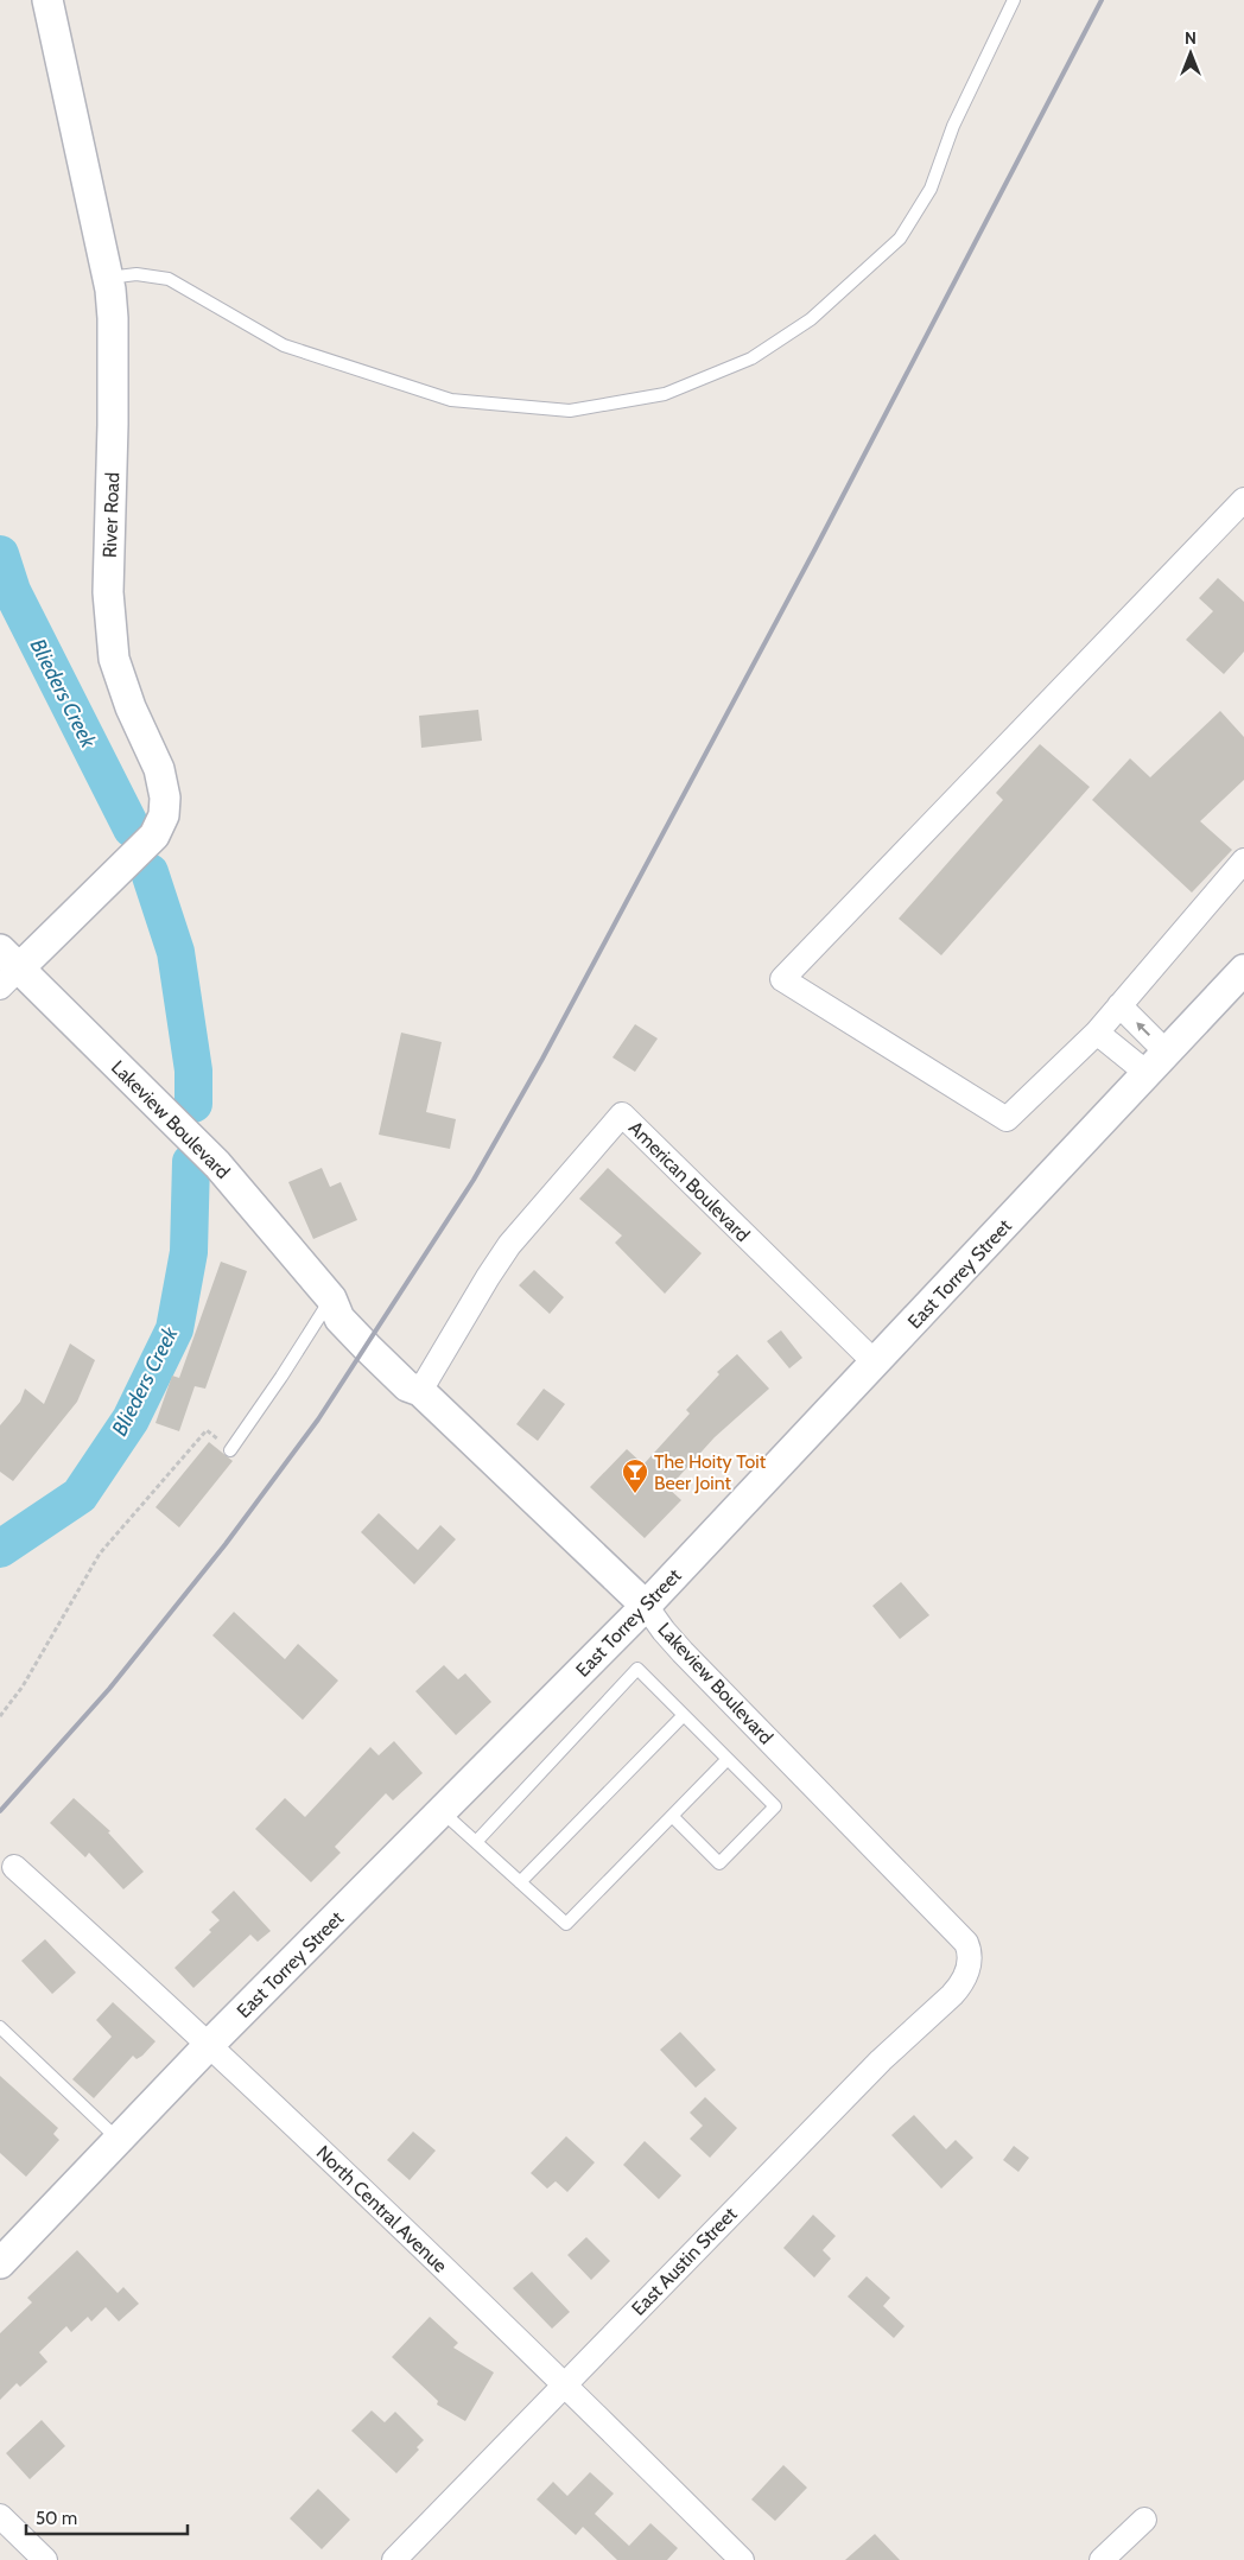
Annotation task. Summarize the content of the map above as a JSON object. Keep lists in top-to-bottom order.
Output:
{
  "streets": {
    "street": [
      "River Road",
      "Lakeview Boulevard",
      "American Boulevard",
      "East Torrey Street",
      "North Central Avenue",
      "East Austin Street"
    ]
  },
  "crossings": [
    ["River Road", "Lakeview Boulevard"],
    ["Lakeview Boulevard", "American Boulevard"],
    ["Lakeview Boulevard", "East Torrey Street"],
    ["Lakeview Boulevard", "East Austin Street"],
    ["American Boulevard", "East Torrey Street"],
    ["East Torrey Street", "North Central Avenue"],
    ["North Central Avenue", "East Austin Street"]
  ],
  "water": ["Blieders Creek"],
  "places": {
    "bar": ["The Hoity Toit Beer Joint"]
  },
  "scale_bar": "50 m",
  "north": "top"
}
